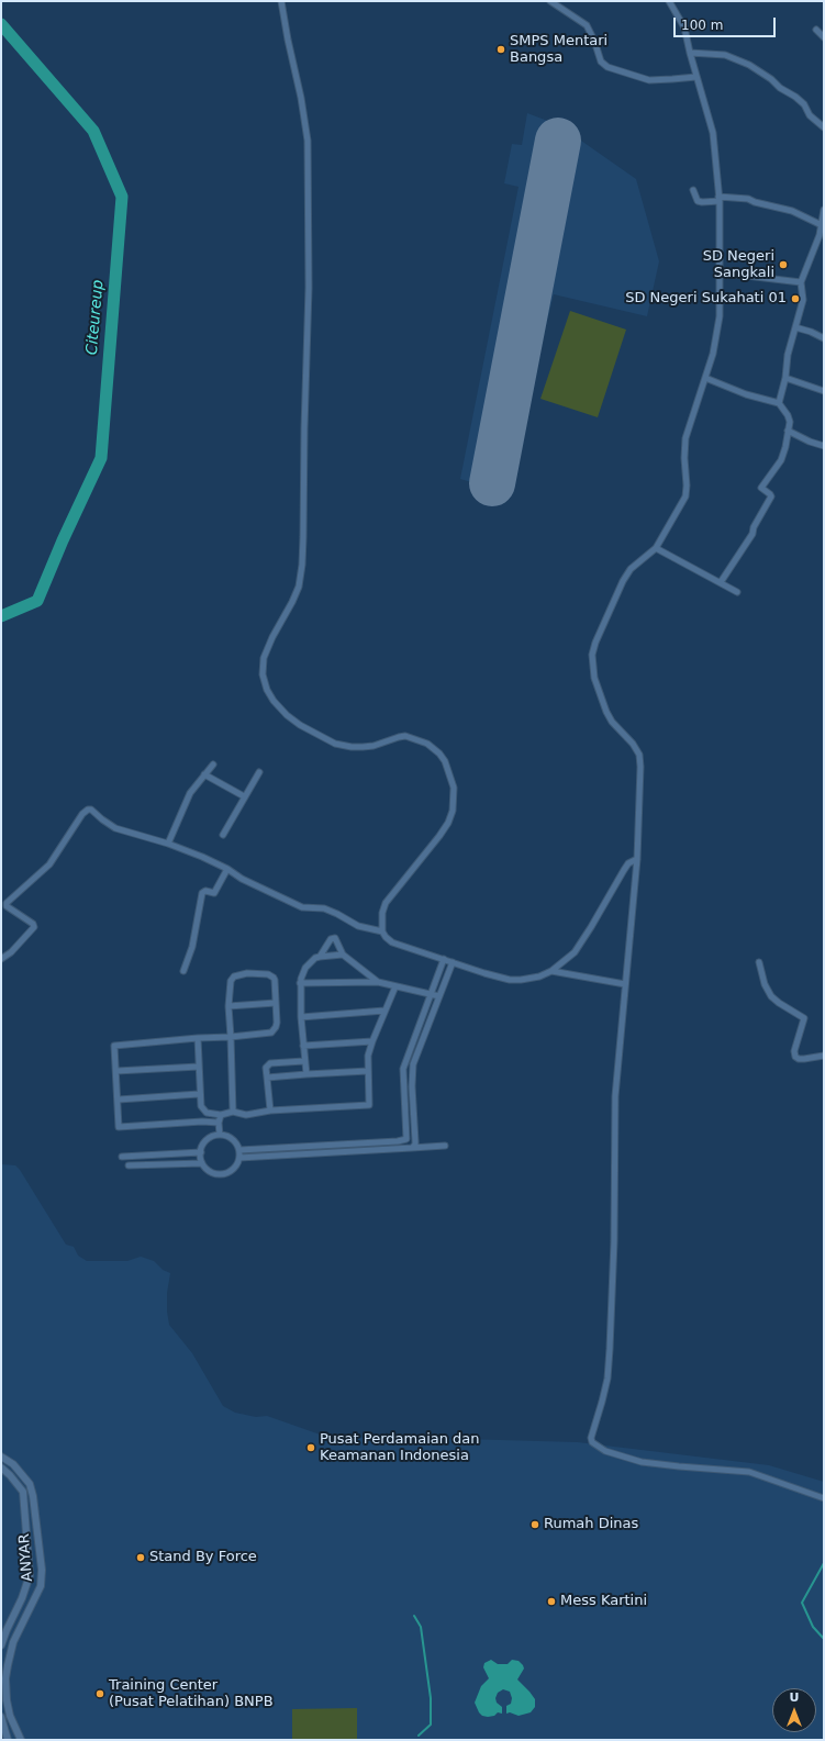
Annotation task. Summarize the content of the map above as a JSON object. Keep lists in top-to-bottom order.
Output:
{
  "streets": {
    "street": ["ANYAR"]
  },
  "water": ["Citeureup"],
  "places": [
    "SMPS Mentari Bangsa",
    "SD Negeri Sangkali",
    "SD Negeri Sukahati 01",
    "Pusat Perdamaian dan Keamanan Indonesia",
    "Rumah Dinas",
    "Stand By Force",
    "Mess Kartini",
    "Training Center (Pusat Pelatihan) BNPB"
  ],
  "scale_bar": "100 m",
  "north": "top"
}
